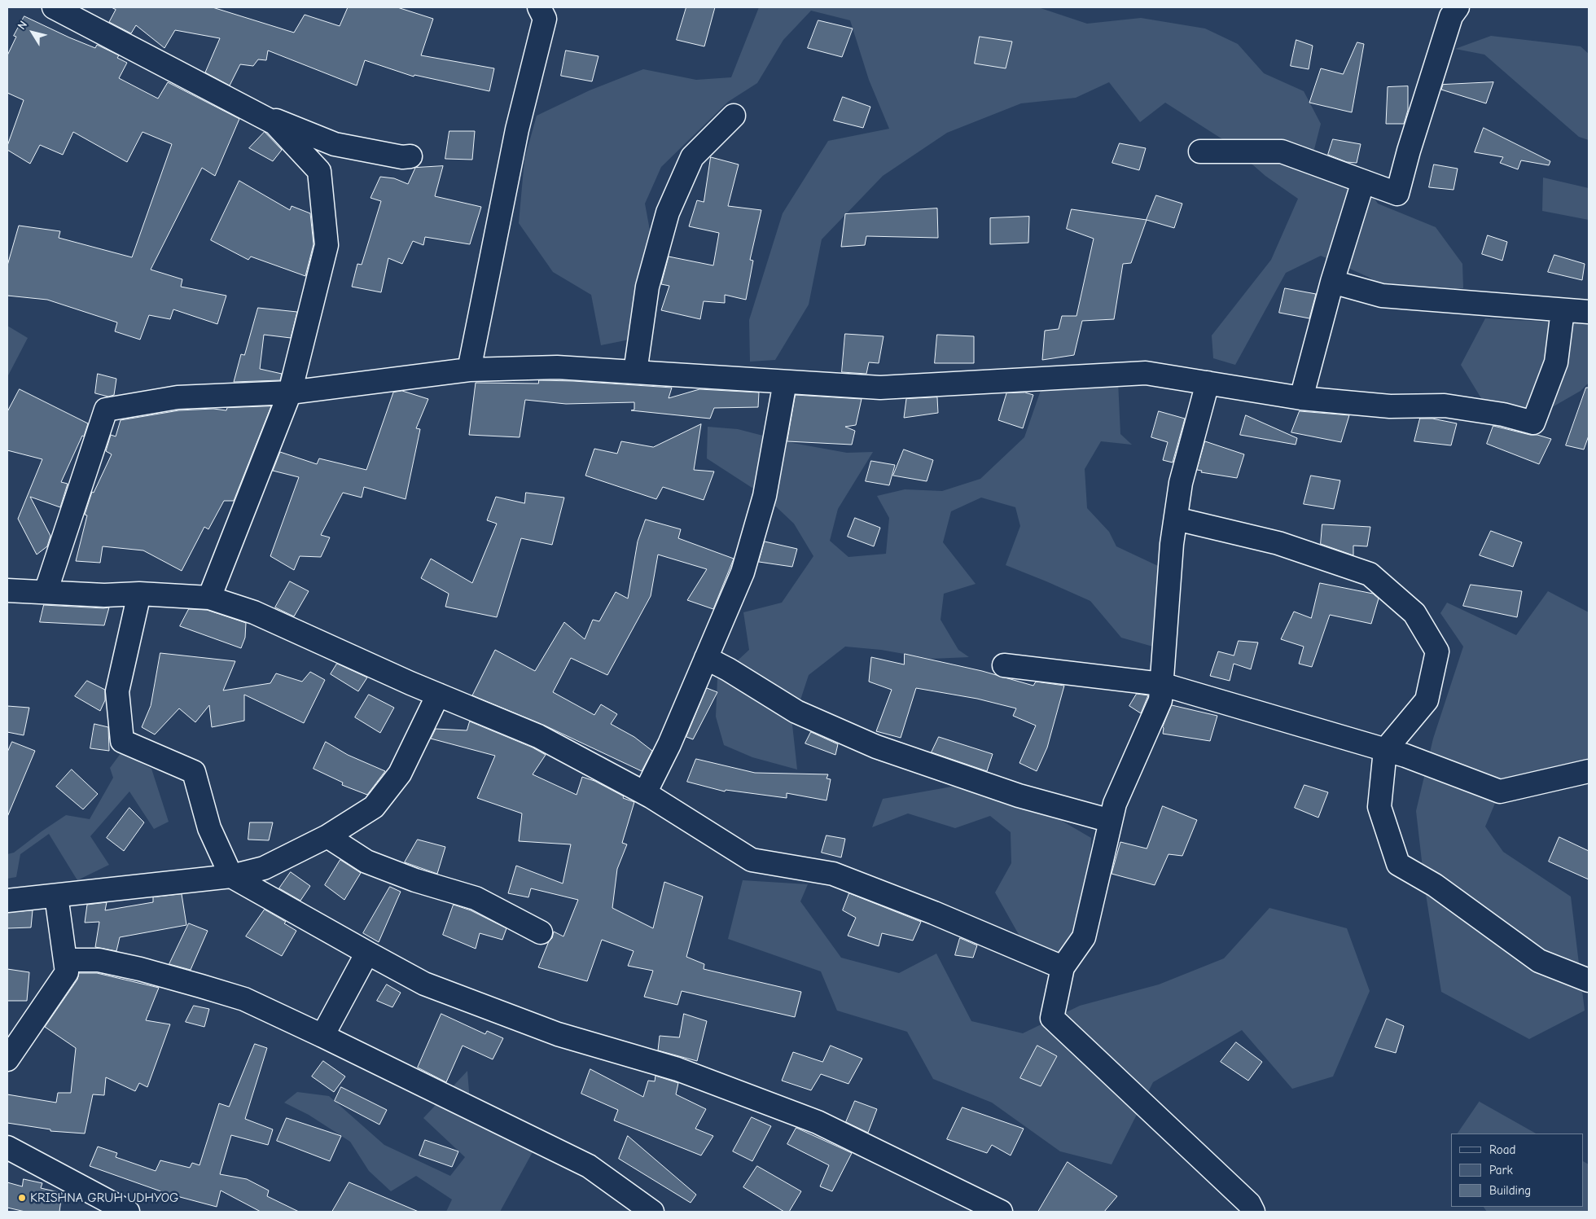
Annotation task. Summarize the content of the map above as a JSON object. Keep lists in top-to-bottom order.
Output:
{
  "places": ["KRISHNA GRUH UDHYOG"],
  "legend": ["Road", "Park", "Building"],
  "north": "top left"
}
